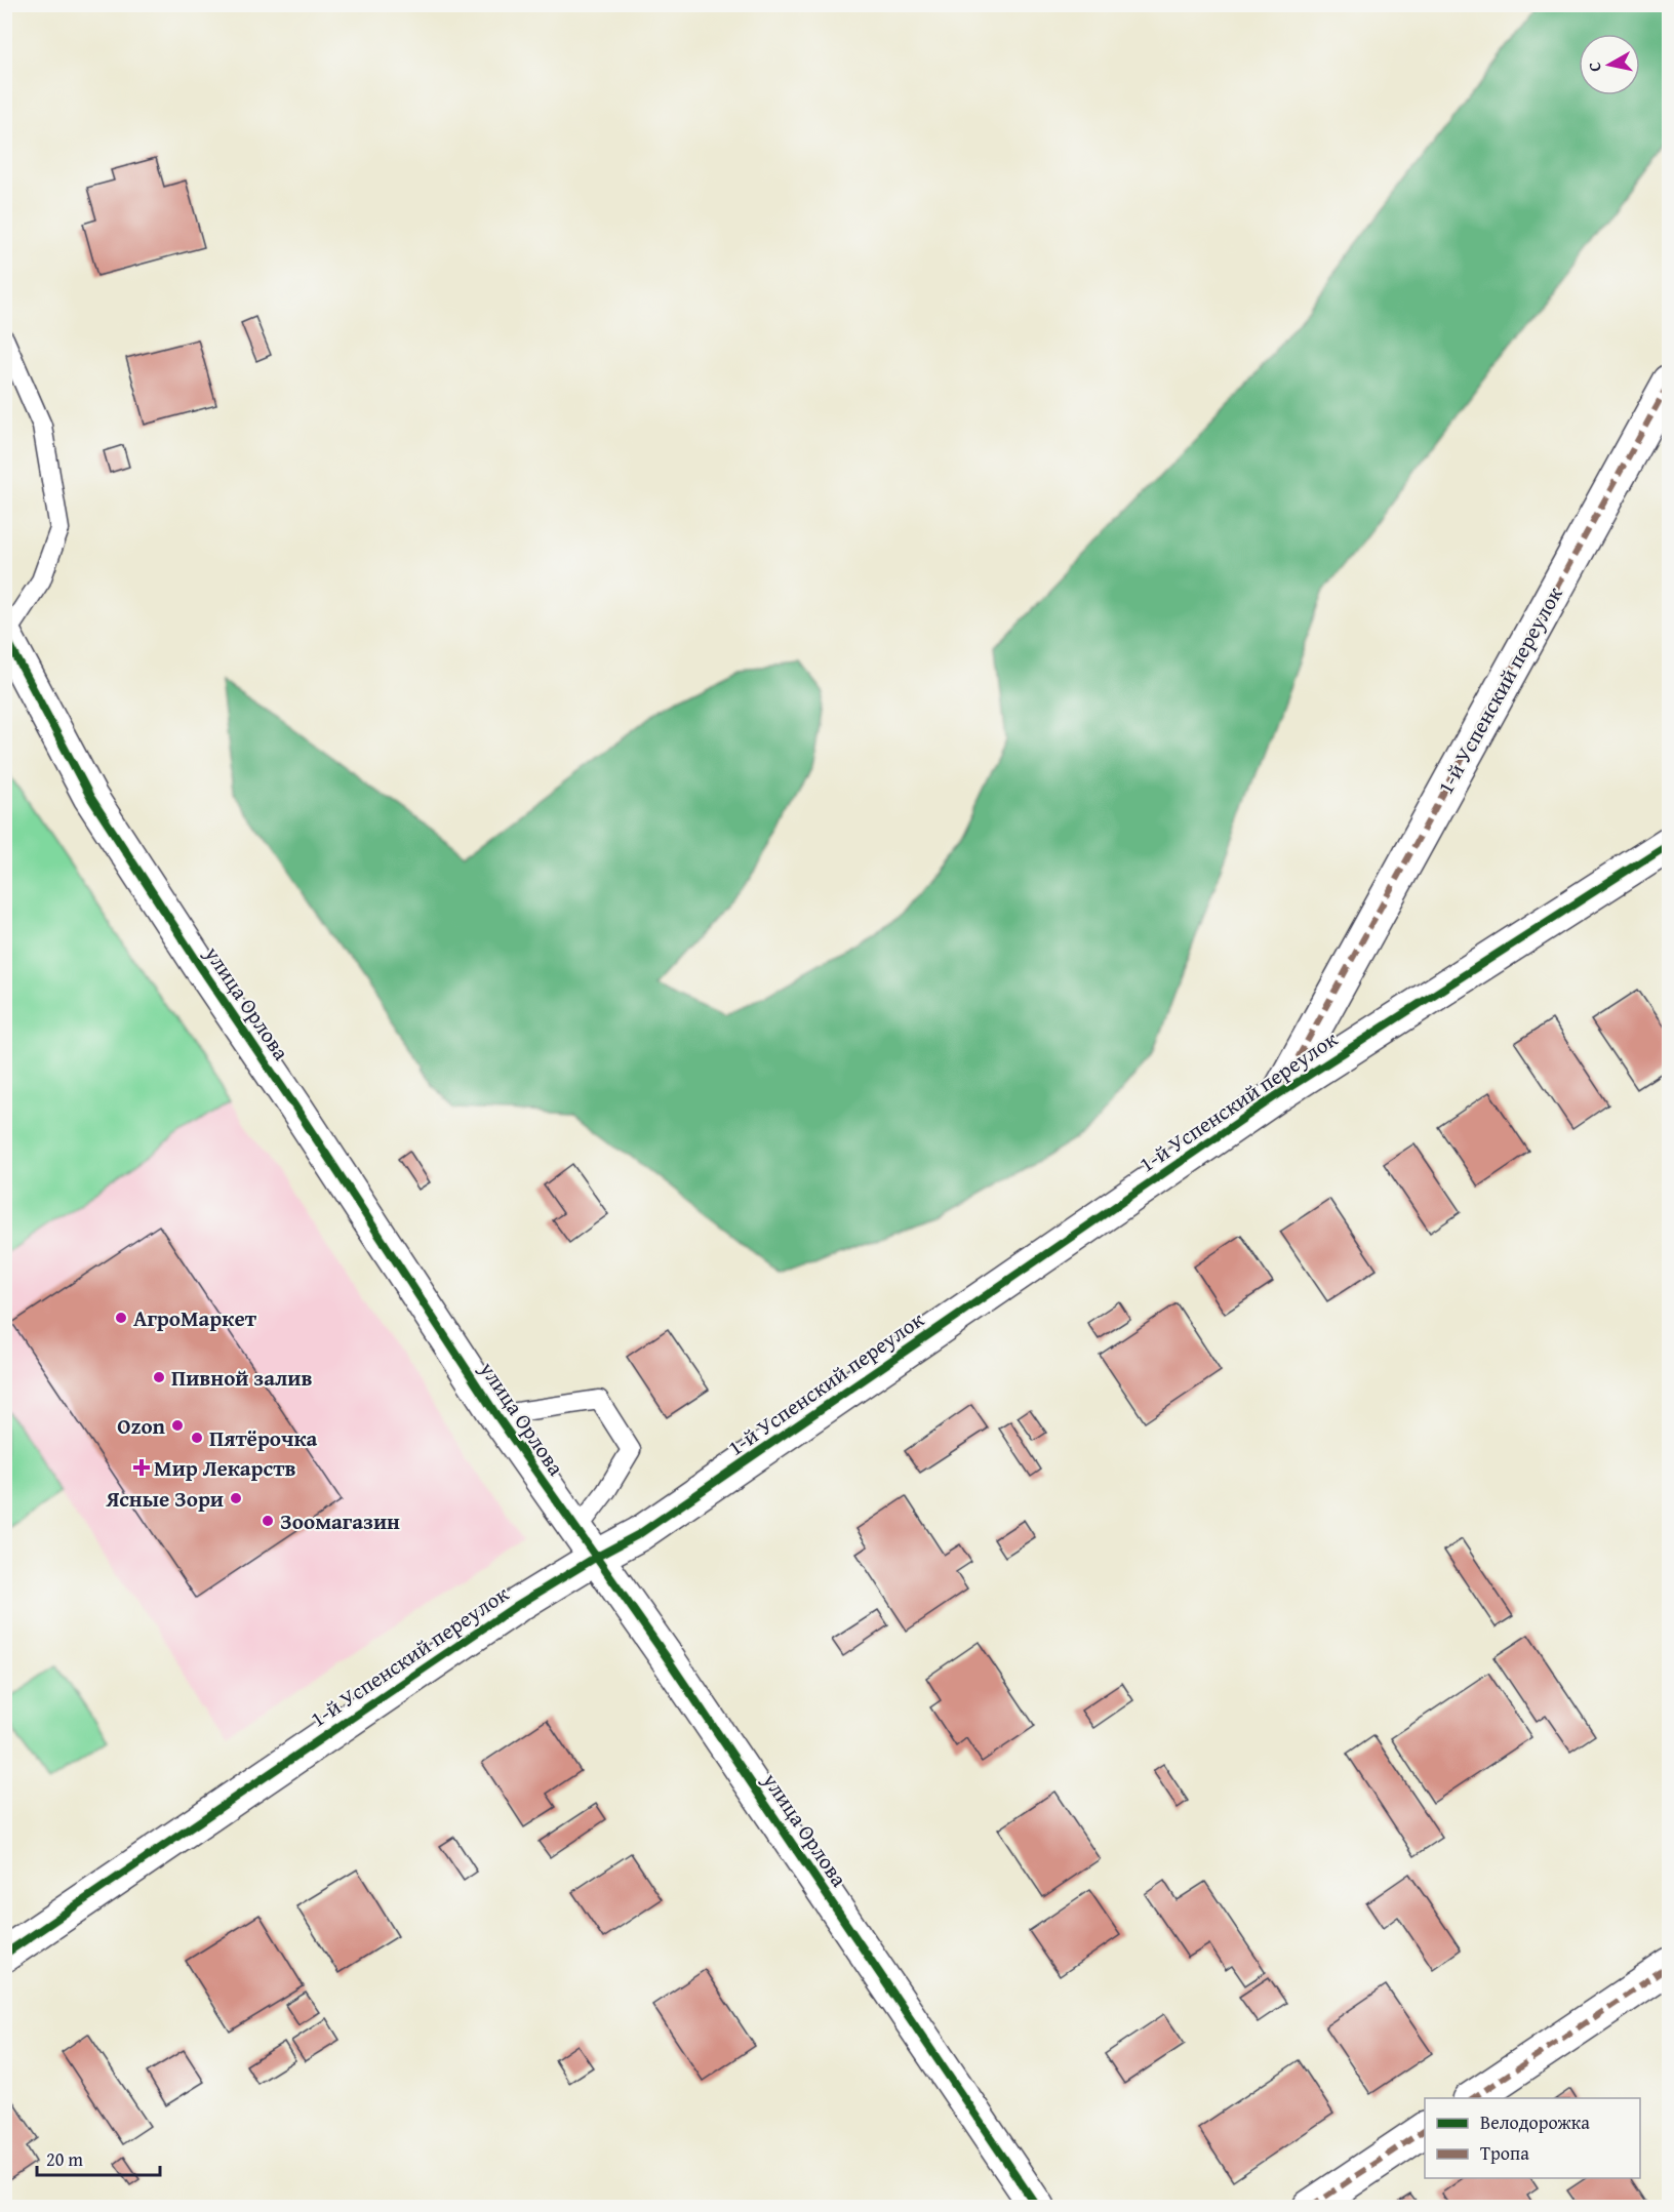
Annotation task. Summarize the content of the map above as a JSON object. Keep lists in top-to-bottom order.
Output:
{
  "streets": {
    "street": ["1-й Успенский переулок", "улица Орлова"]
  },
  "crossings": [
    ["1-й Успенский переулок", "улица Орлова"]
  ],
  "places": {
    "other": [
      "АгроМаркет",
      "Пивной залив",
      "Ozon",
      "Пятёрочка",
      "Ясные Зори",
      "Зоомагазин"
    ],
    "health": ["Мир Лекарств"]
  },
  "legend": ["Велодорожка", "Тропа"],
  "scale_bar": "20 m",
  "north": "left"
}
